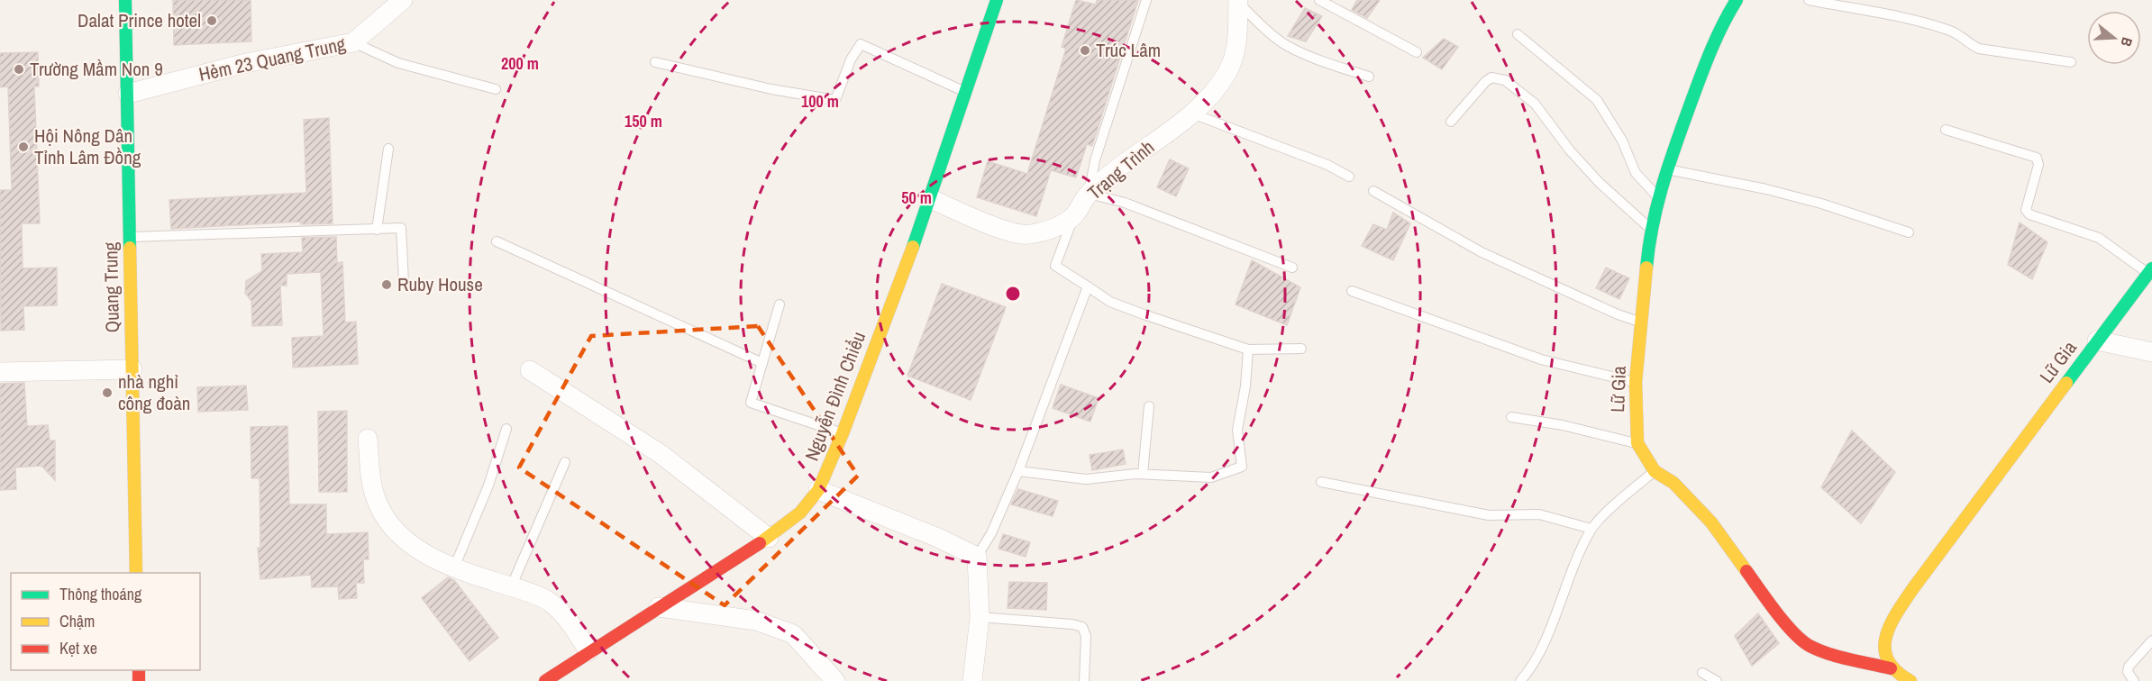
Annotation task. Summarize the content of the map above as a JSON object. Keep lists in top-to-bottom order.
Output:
{
  "streets": {
    "main road": ["Quang Trung", "Lữ Gia", "Nguyễn Đình Chiểu"],
    "street": ["Hẻm 23 Quang Trung", "Trạng Trình"]
  },
  "crossings": [
    ["Hẻm 23 Quang Trung", "Quang Trung"],
    ["Trạng Trình", "Nguyễn Đình Chiểu"]
  ],
  "places": [
    "Dalat Prince hotel",
    "Trúc Lâm",
    "Trường Mầm Non 9",
    "Hội Nông Dân Tỉnh Lâm Đồng",
    "Ruby House",
    "nhà nghỉ công đoàn"
  ],
  "legend": ["Thông thoáng", "Chậm", "Kẹt xe"],
  "north": "right",
  "rings": [
    "200 m",
    "100 m",
    "150 m",
    "50 m"
  ]
}
